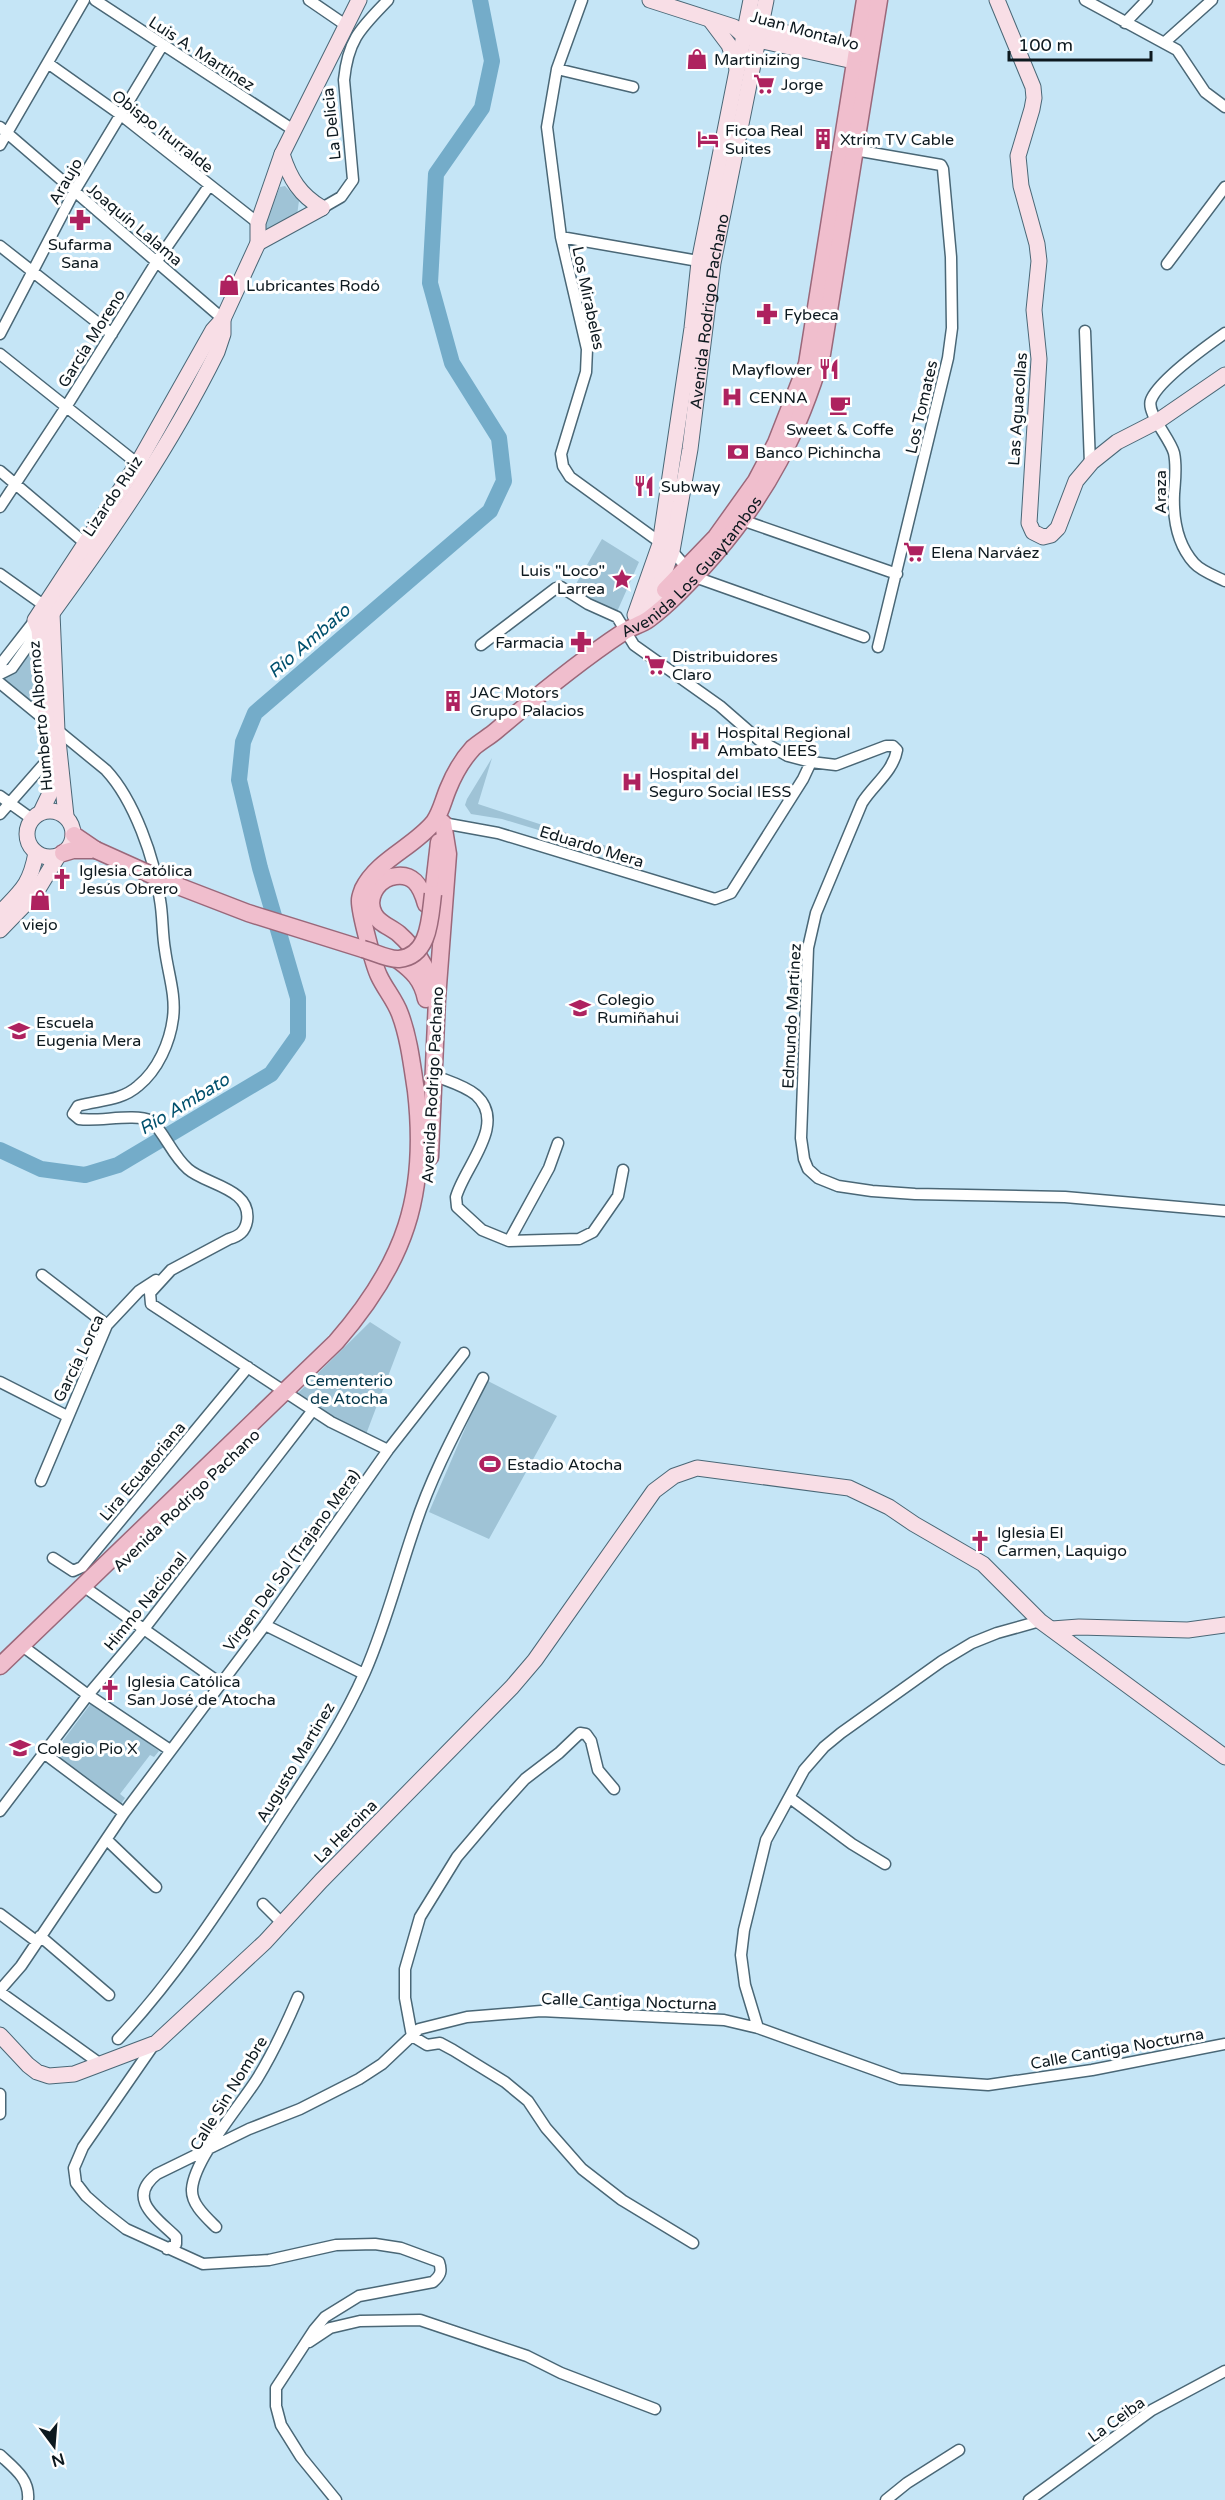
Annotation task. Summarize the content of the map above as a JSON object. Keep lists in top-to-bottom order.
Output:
{
  "streets": {
    "main road": [
      "Juan Montalvo",
      "La Delicia",
      "Avenida Rodrigo Pachano",
      "Las Aguacollas",
      "Lizardo Ruiz",
      "Avenida Los Guaytambos",
      "Humberto Albornoz",
      "La Heroina"
    ],
    "street": [
      "Luis A. Martínez",
      "Obispo Iturralde",
      "Araujo",
      "Joaquín Lalama",
      "Los Mirabeles",
      "García Moreno",
      "Los Tomates",
      "Araza",
      "Eduardo Mera",
      "Edmundo Martinez",
      "García Lorca",
      "Lira Ecuatoriana",
      "Virgen Del Sol (Trajano Mera)",
      "Himno Nacional",
      "Augusto Martinez",
      "Calle Cantiga Nocturna",
      "Calle Sin Nombre",
      "La Ceiba"
    ]
  },
  "crossings": [
    ["Juan Montalvo", "Avenida Rodrigo Pachano"],
    ["Juan Montalvo", "Avenida Los Guaytambos"],
    ["Luis A. Martínez", "Araujo"],
    ["Luis A. Martínez", "Lizardo Ruiz"],
    ["La Delicia", "Lizardo Ruiz"],
    ["Obispo Iturralde", "Araujo"],
    ["Obispo Iturralde", "García Moreno"],
    ["Obispo Iturralde", "Lizardo Ruiz"],
    ["Araujo", "Joaquín Lalama"],
    ["Joaquín Lalama", "García Moreno"],
    ["Joaquín Lalama", "Lizardo Ruiz"],
    ["Los Mirabeles", "Avenida Rodrigo Pachano"],
    ["Los Mirabeles", "Avenida Los Guaytambos"],
    ["Avenida Rodrigo Pachano", "Avenida Los Guaytambos"],
    ["Avenida Rodrigo Pachano", "Eduardo Mera"],
    ["Los Tomates", "Avenida Los Guaytambos"],
    ["Las Aguacollas", "Araza"],
    ["Lizardo Ruiz", "Humberto Albornoz"],
    ["Avenida Los Guaytambos", "Edmundo Martinez"],
    ["Humberto Albornoz", "García Lorca"],
    ["Eduardo Mera", "Edmundo Martinez"],
    ["Calle Cantiga Nocturna", "Calle Sin Nombre"]
  ],
  "water": ["Río Ambato"],
  "parks": ["Cementerio de Atocha"],
  "places": {
    "shop": ["Martinizing", "Lubricantes Rodó", "viejo"],
    "supermarket": ["Jorge", "Elena Narváez", "Distribuidores Claro"],
    "hotel": ["Ficoa Real Suites"],
    "building": ["Xtrim TV Cable", "JAC Motors Grupo Palacios"],
    "pharmacy": ["Sufarma Sana", "Fybeca", "Farmacia"],
    "restaurant": ["Mayflower", "Subway"],
    "hospital": ["CENNA", "Hospital Regional Ambato IEES", "Hospital del Seguro Social IESS"],
    "cafe": ["Sweet & Coffe"],
    "bank": ["Banco Pichincha"],
    "place": ["Luis \"Loco\" Larrea"],
    "church": ["Iglesia Católica Jesús Obrero", "Iglesia El Carmen, Laquigo", "Iglesia Católica San José de Atocha"],
    "school or university": ["Colegio Rumiñahui", "Escuela Eugenia Mera", "Colegio Pio X"],
    "sports": ["Estadio Atocha"]
  },
  "scale_bar": "100 m",
  "north": "bottom"
}
